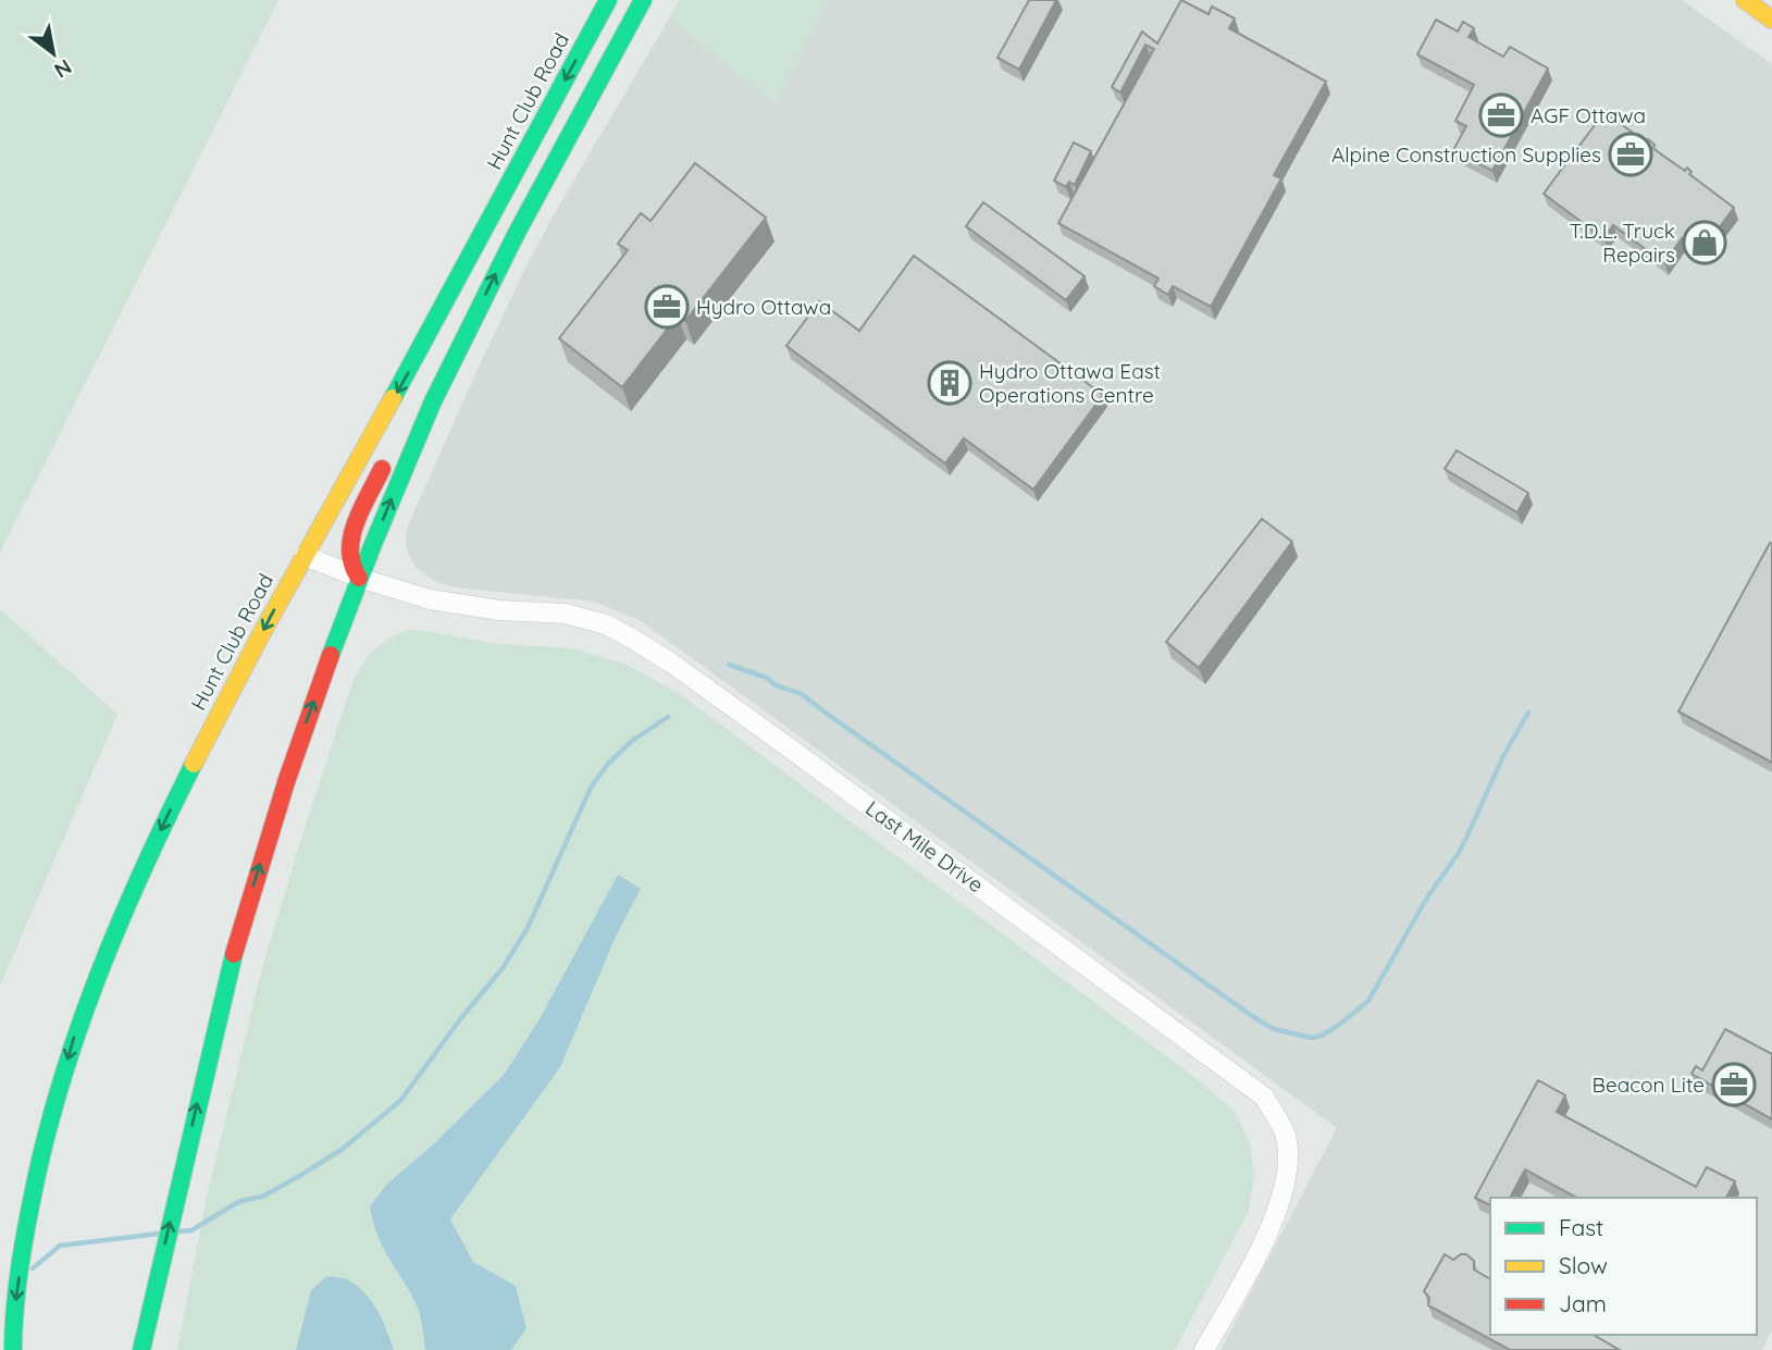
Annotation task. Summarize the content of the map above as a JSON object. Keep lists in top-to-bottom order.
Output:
{
  "streets": {
    "main road": ["Hunt Club Road"],
    "street": ["Last Mile Drive"]
  },
  "crossings": [
    ["Hunt Club Road", "Last Mile Drive"]
  ],
  "places": {
    "office": [
      "AGF Ottawa",
      "Alpine Construction Supplies",
      "Hydro Ottawa",
      "Beacon Lite"
    ],
    "shop": ["T.D.L. Truck Repairs"],
    "building": ["Hydro Ottawa East Operations Centre"]
  },
  "legend": ["Fast", "Slow", "Jam"],
  "north": "bottom right"
}
